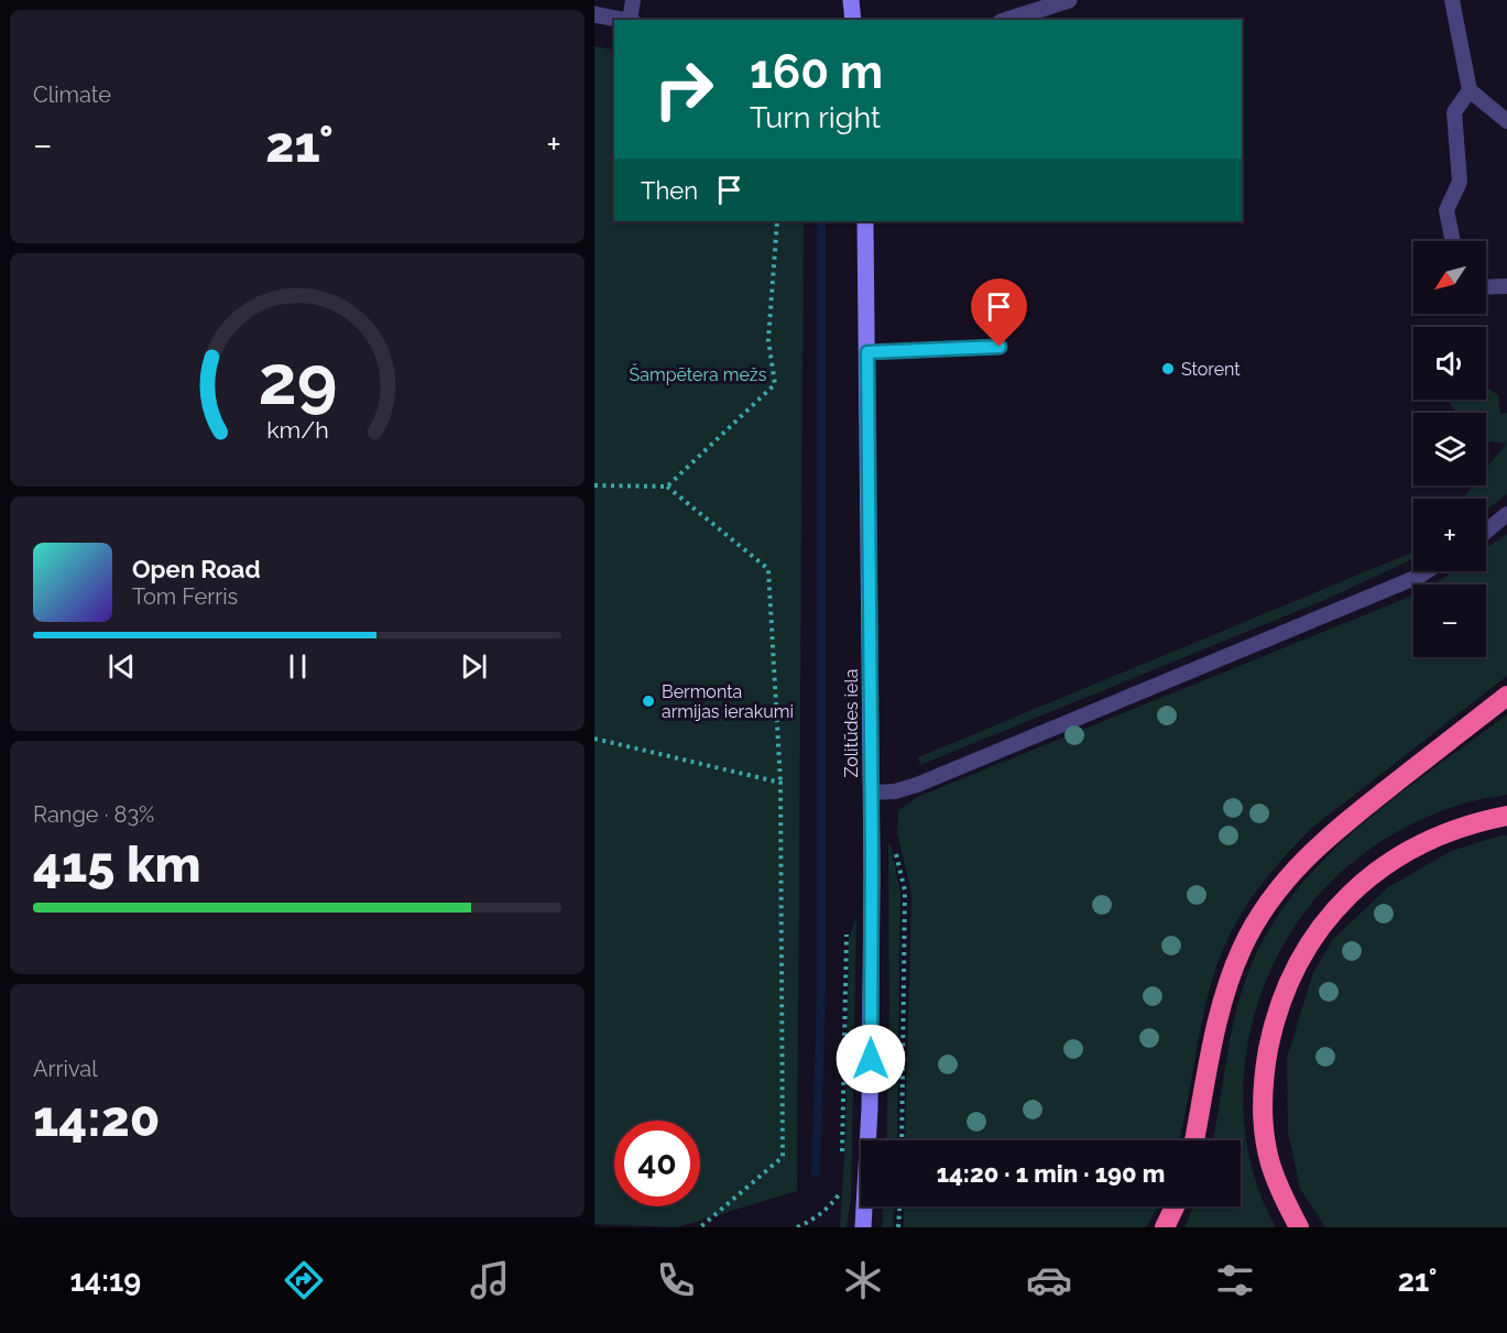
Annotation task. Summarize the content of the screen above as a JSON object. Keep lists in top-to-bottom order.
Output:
{
  "streets": {
    "street": ["Zolitūdes iela"]
  },
  "parks": ["Šampētera mežs"],
  "places": ["Storent", "Bermonta armijas ierakumi"],
  "north": "bottom left",
  "page": {
    "tile": [
      "Climate",
      ["Range · 83%", "415 km"],
      ["Arrival", "14:20"]
    ],
    "turn": ["160 m", "Turn right"],
    "heat": ["−", "21°", "+"],
    "then": "Then",
    "map_buttons": ["+", "−"],
    "song": ["Open Road", "Tom Ferris"],
    "limit": "40",
    "trip": "14:20 · 1 min · 190 m",
    "tabs": ["14:19", "21°"],
    "gauge": ["29", "km/h"]
  }
}
